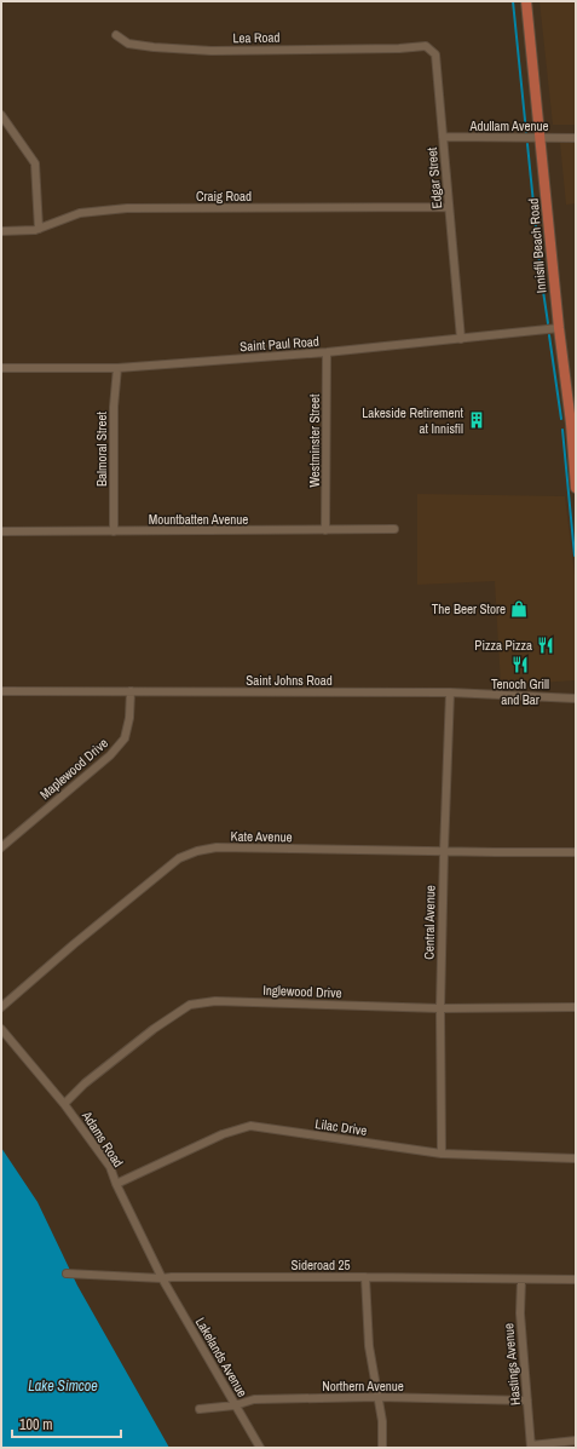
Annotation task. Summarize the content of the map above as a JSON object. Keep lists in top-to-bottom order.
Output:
{
  "streets": {
    "main road": ["Innisfil Beach Road"],
    "street": [
      "Lea Road",
      "Adullam Avenue",
      "Edgar Street",
      "Craig Road",
      "Saint Paul Road",
      "Westminster Street",
      "Balmoral Street",
      "Mountbatten Avenue",
      "Saint Johns Road",
      "Maplewood Drive",
      "Kate Avenue",
      "Central Avenue",
      "Inglewood Drive",
      "Lilac Drive",
      "Adams Road",
      "Sideroad 25",
      "Lakelands Avenue",
      "Hastings Avenue",
      "Northern Avenue"
    ]
  },
  "crossings": [
    ["Lea Road", "Edgar Street"],
    ["Adullam Avenue", "Edgar Street"],
    ["Adullam Avenue", "Innisfil Beach Road"],
    ["Edgar Street", "Craig Road"],
    ["Edgar Street", "Saint Paul Road"],
    ["Innisfil Beach Road", "Saint Paul Road"],
    ["Saint Paul Road", "Westminster Street"],
    ["Saint Paul Road", "Balmoral Street"],
    ["Westminster Street", "Mountbatten Avenue"],
    ["Balmoral Street", "Mountbatten Avenue"],
    ["Saint Johns Road", "Maplewood Drive"],
    ["Saint Johns Road", "Central Avenue"],
    ["Kate Avenue", "Central Avenue"],
    ["Central Avenue", "Inglewood Drive"],
    ["Central Avenue", "Lilac Drive"],
    ["Inglewood Drive", "Adams Road"],
    ["Lilac Drive", "Adams Road"],
    ["Adams Road", "Sideroad 25"],
    ["Adams Road", "Lakelands Avenue"],
    ["Sideroad 25", "Lakelands Avenue"],
    ["Sideroad 25", "Hastings Avenue"],
    ["Lakelands Avenue", "Northern Avenue"],
    ["Hastings Avenue", "Northern Avenue"]
  ],
  "water": ["Lake Simcoe"],
  "places": {
    "building": ["Lakeside Retirement at Innisfil"],
    "shop": ["The Beer Store"],
    "restaurant": ["Pizza Pizza", "Tenoch Grill and Bar"]
  },
  "scale_bar": "100 m"
}
